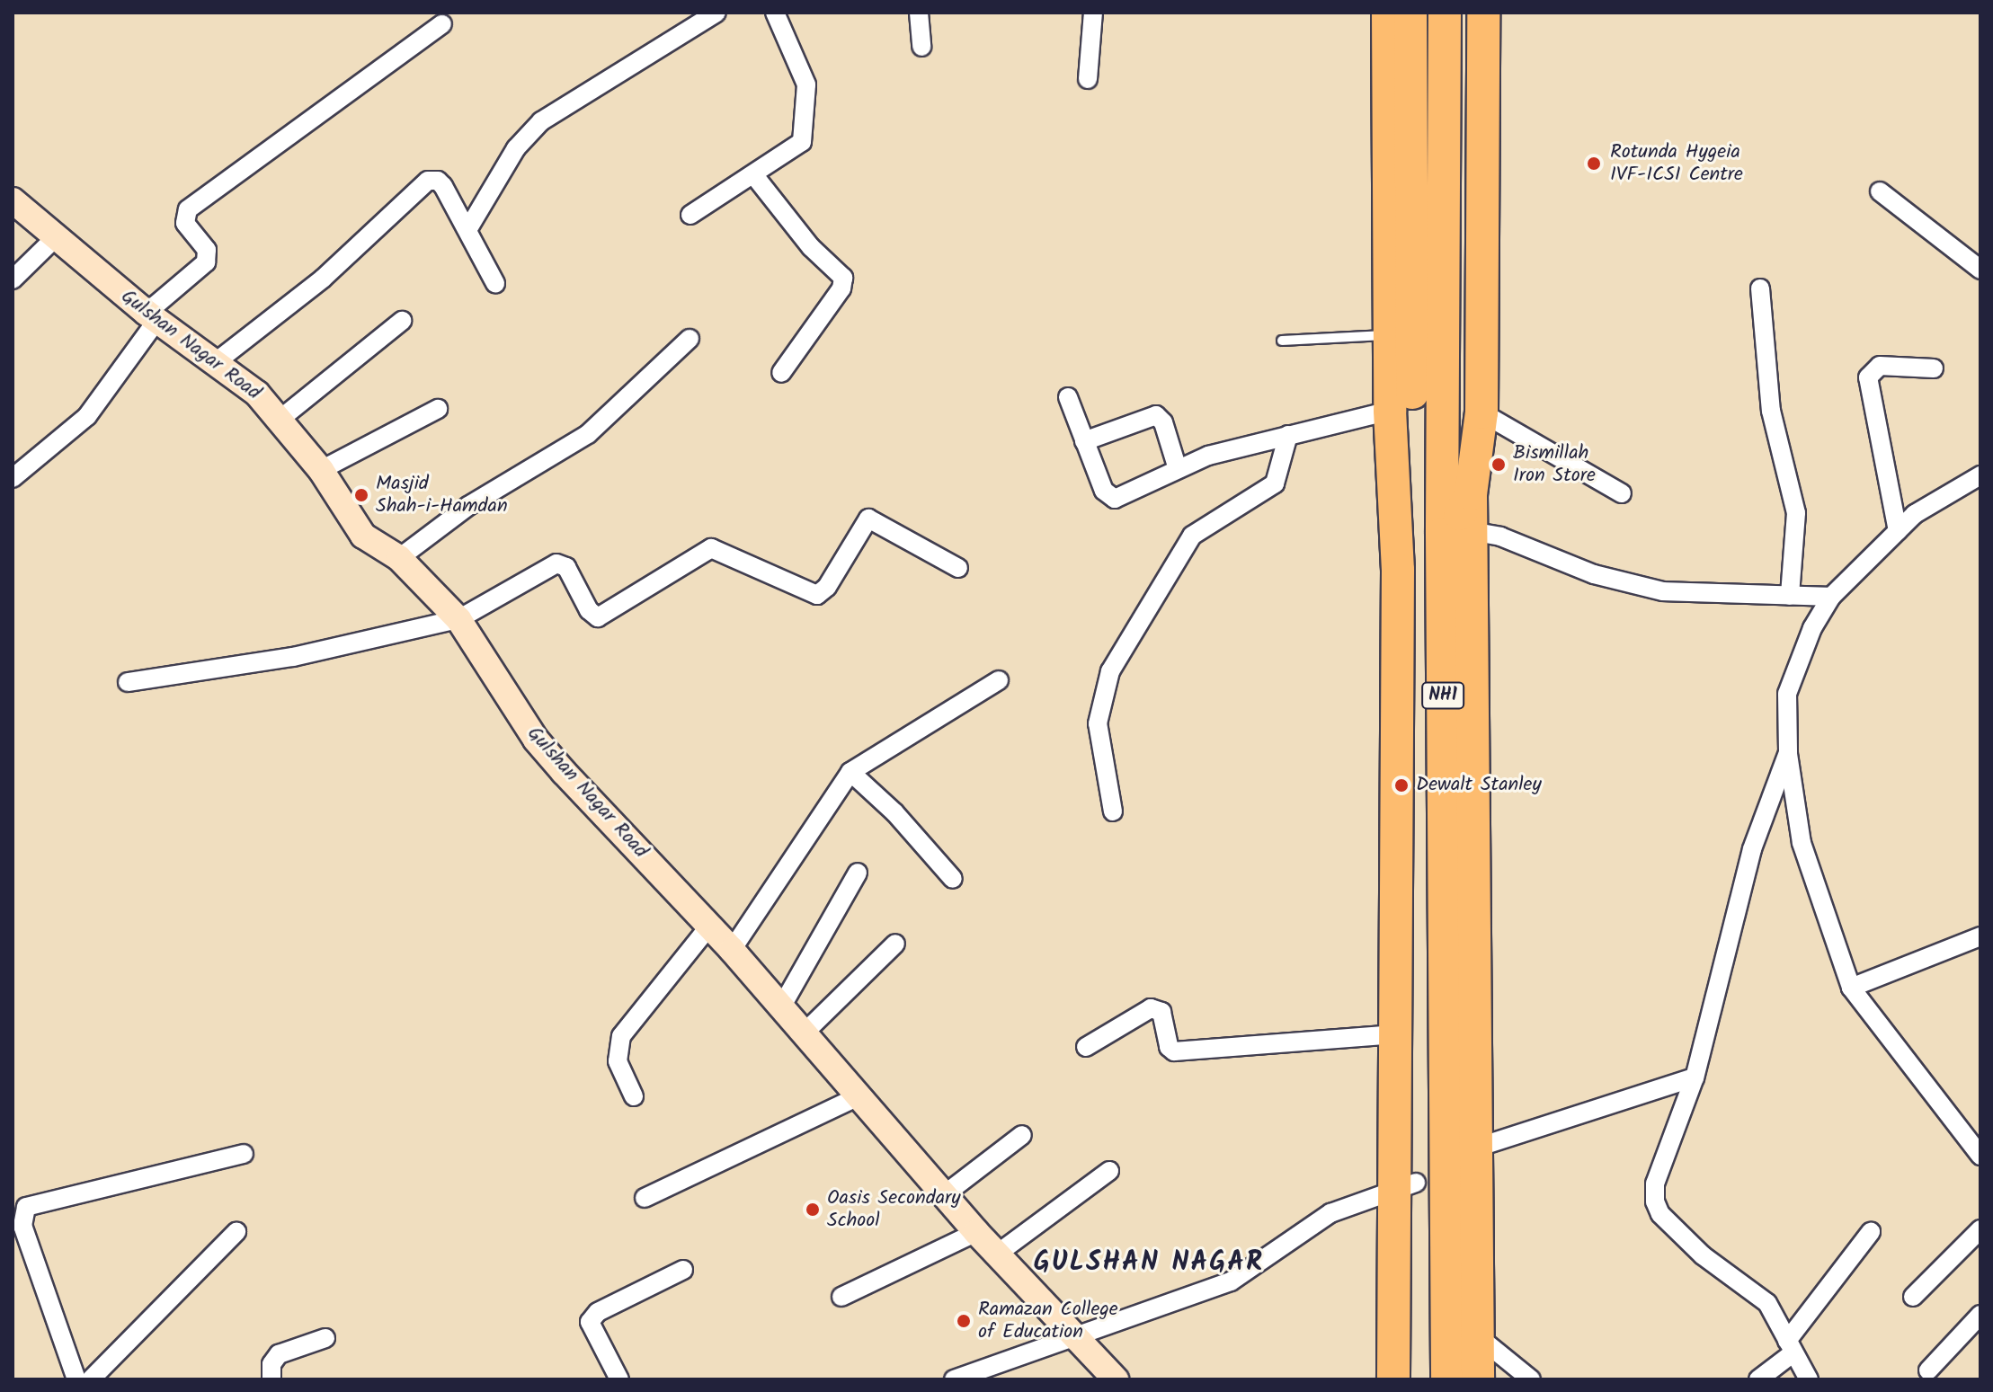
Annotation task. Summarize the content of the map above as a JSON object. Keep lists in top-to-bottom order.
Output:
{
  "streets": {
    "highway": ["NH1"],
    "street": ["Gulshan Nagar Road"]
  },
  "districts": ["GULSHAN NAGAR"],
  "places": [
    "Rotunda Hygeia IVF-ICSI Centre",
    "Bismillah Iron Store",
    "Masjid Shah-i-Hamdan",
    "Dewalt Stanley",
    "Oasis Secondary School",
    "Ramazan College of Education"
  ]
}
